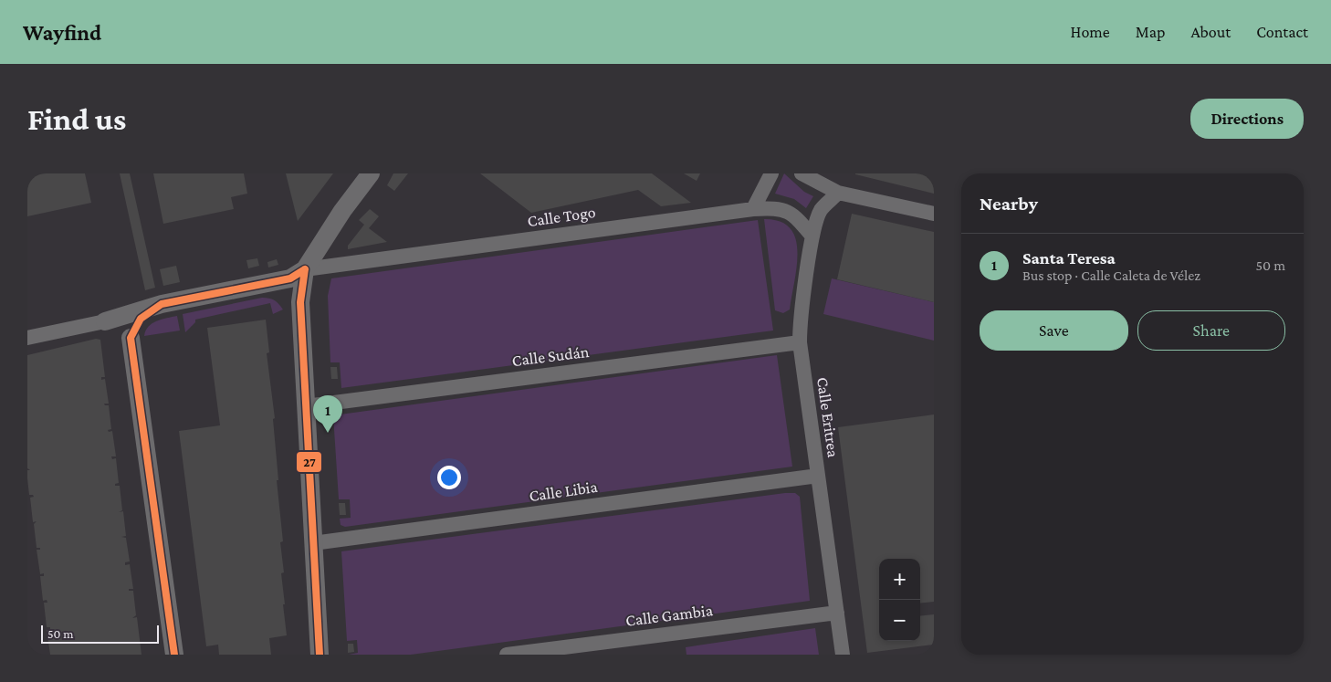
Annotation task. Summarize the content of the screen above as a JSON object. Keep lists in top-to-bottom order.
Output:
{
  "streets": {
    "street": [
      "Calle Togo",
      "Calle Sudán",
      "Calle Eritrea",
      "Calle Libia",
      "Calle Gambia"
    ]
  },
  "crossings": [
    ["Calle Togo", "Calle Eritrea"],
    ["Calle Sudán", "Calle Eritrea"],
    ["Calle Eritrea", "Calle Libia"],
    ["Calle Eritrea", "Calle Gambia"]
  ],
  "lines": ["transit line 27"],
  "scale_bar": "50 m",
  "page": {
    "header": "Wayfind",
    "nav": [
      "Home",
      "Map",
      "About",
      "Contact"
    ],
    "buttons": [
      "Directions",
      ["Save", "Share"]
    ],
    "title": "Find us",
    "heading": "Nearby",
    "list": [
      {
        "mark": "1",
        "name": "Santa Teresa",
        "note": "Bus stop · Calle Caleta de Vélez",
        "value": "50 m"
      }
    ],
    "pins": "1",
    "map_buttons": ["+", "−"],
    "scale": "50 m"
  }
}
